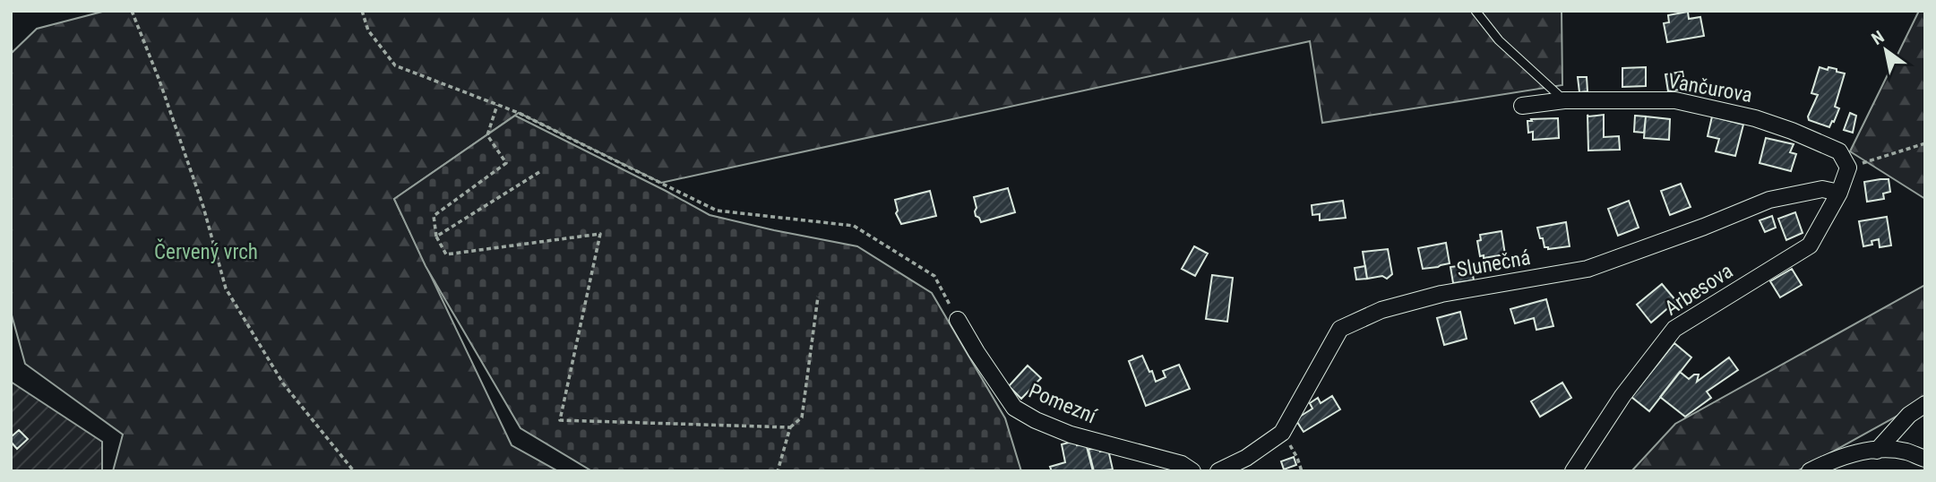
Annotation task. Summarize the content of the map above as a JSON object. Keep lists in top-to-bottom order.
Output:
{
  "streets": {
    "street": [
      "Vančurova",
      "Slunečná",
      "Arbesova",
      "Pomezní"
    ]
  },
  "crossings": [
    ["Slunečná", "Arbesova"]
  ],
  "parks": ["Červený vrch"],
  "north": "top left"
}
